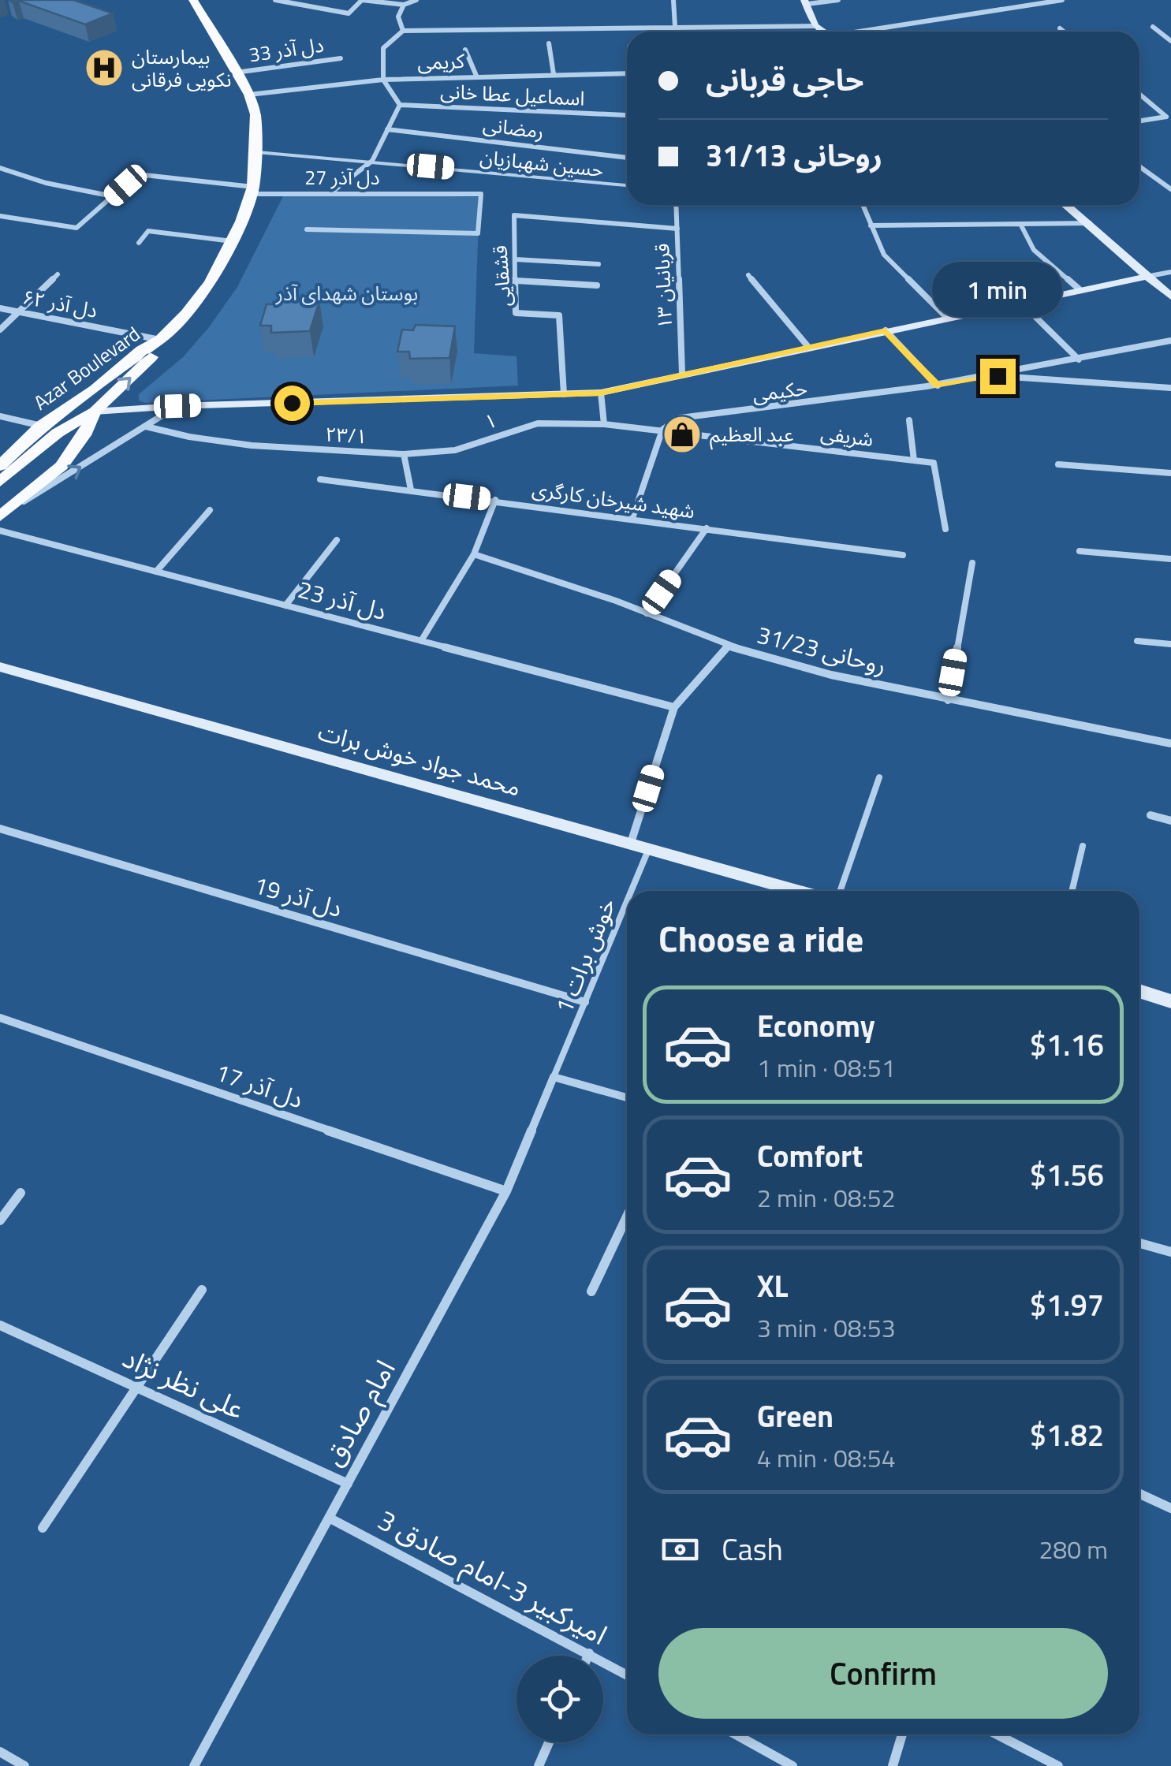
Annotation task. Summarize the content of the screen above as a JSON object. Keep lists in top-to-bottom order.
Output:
{
  "streets": {
    "main road": ["Azar Boulevard", "محمد جواد خوش برات"],
    "street": [
      "دل آذر 33",
      "کریمی",
      "اسماعیل عطا خانی",
      "رمضانی",
      "دل آذر 27",
      "قشقایی",
      "۱۳ قربانیان",
      "دل آذر ۶۲",
      "حکیمی",
      "۱",
      "۲۳/۱",
      "شریفی",
      "شهید شیرخان کارگری",
      "دل آذر 23",
      "روحانی 31/23",
      "دل آذر 19",
      "دل آذر 17",
      "علی نظر نژاد",
      "امام صادق",
      "امیرکبیر 3-امام صادق 3"
    ],
    "lane": ["حسین شهبازیان", "خوش برات 1"]
  },
  "crossings": [
    ["قشقایی", "۱۳ قربانیان"],
    ["دل آذر ۶۲", "Azar Boulevard"],
    ["حکیمی", "۱"],
    ["حکیمی", "شریفی"],
    ["۱", "۲۳/۱"],
    ["۱", "شریفی"],
    ["محمد جواد خوش برات", "خوش برات 1"],
    ["دل آذر 19", "خوش برات 1"],
    ["خوش برات 1", "امام صادق"],
    ["دل آذر 17", "امام صادق"],
    ["علی نظر نژاد", "امام صادق"],
    ["امام صادق", "امیرکبیر 3-امام صادق 3"]
  ],
  "parks": ["بوستان شهدای آذر"],
  "places": {
    "hospital": ["بیمارستان نکویی فرقانی"],
    "shop": ["عبد العظيم"]
  },
  "page": {
    "banner": ["حاجی قربانی", "روحانی 31/13"],
    "bubble": "1 min",
    "heading": "Choose a ride",
    "list": [
      {
        "name": "Economy",
        "note": "1 min · 08:51",
        "value": "$1.16"
      },
      {
        "name": "Comfort",
        "note": "2 min · 08:52",
        "value": "$1.56"
      },
      {
        "name": "XL",
        "note": "3 min · 08:53",
        "value": "$1.97"
      },
      {
        "name": "Green",
        "note": "4 min · 08:54",
        "value": "$1.82"
      }
    ],
    "pay": ["Cash", "280 m"],
    "buttons": "Confirm"
  }
}
